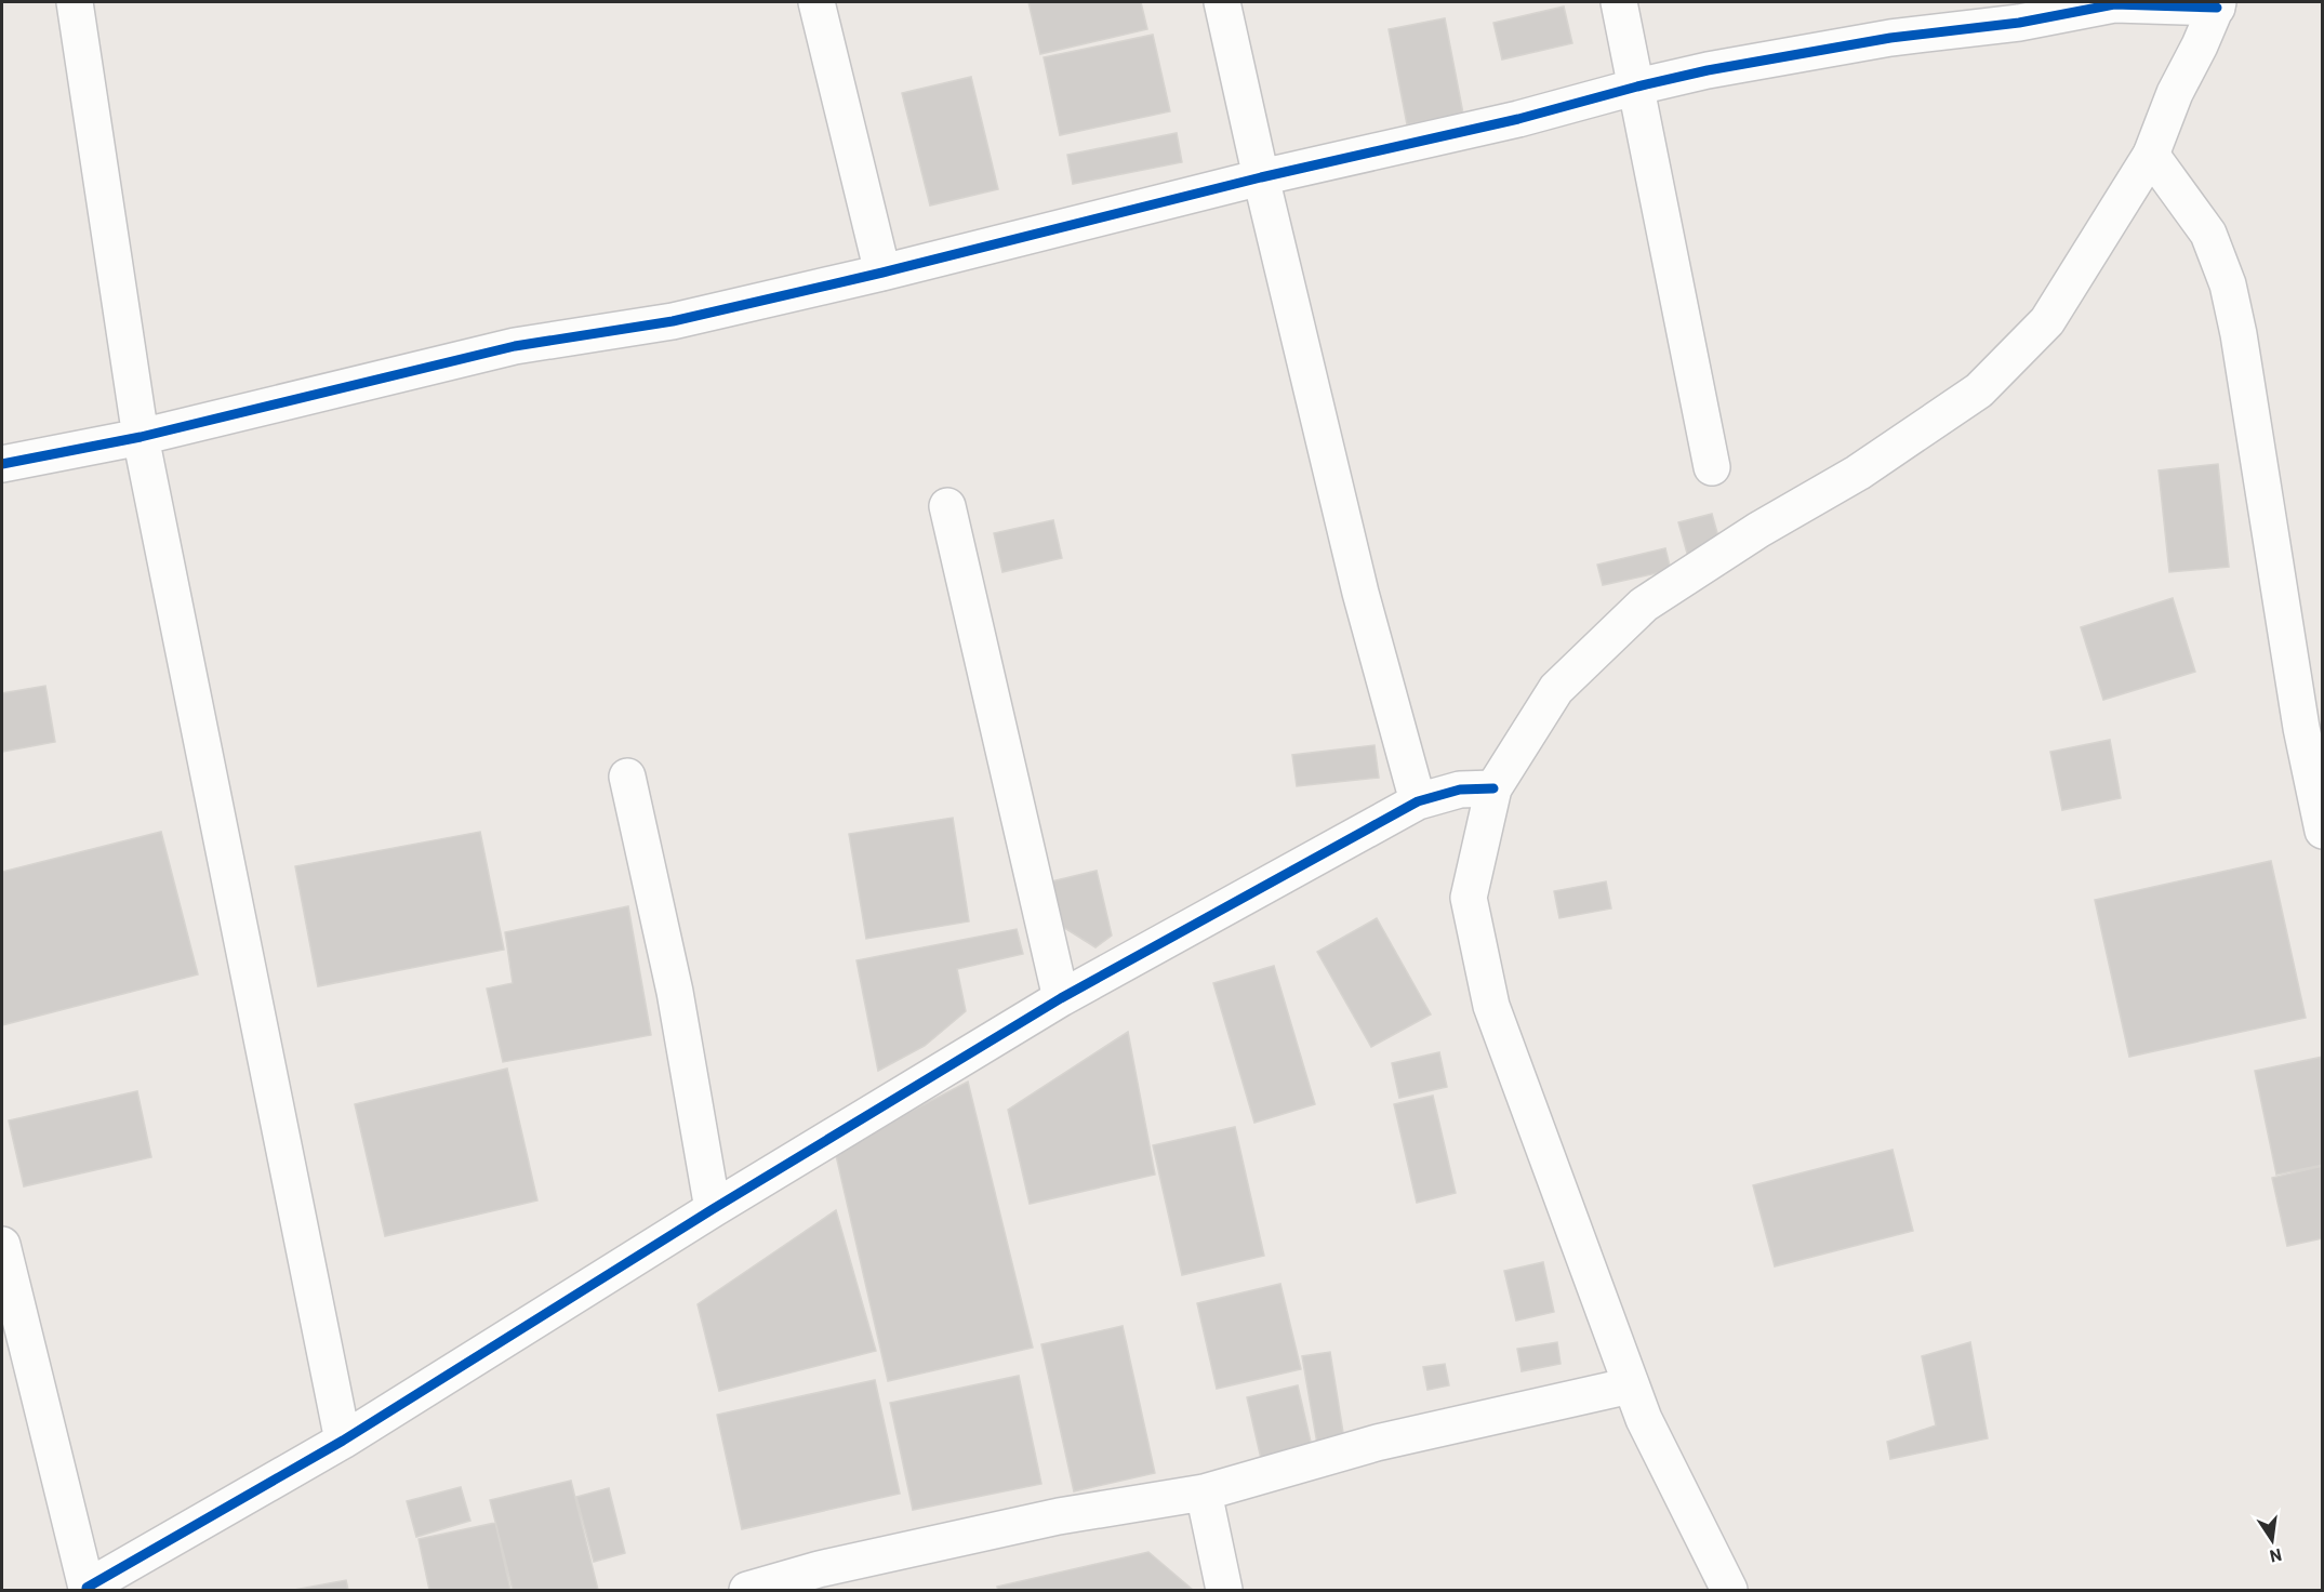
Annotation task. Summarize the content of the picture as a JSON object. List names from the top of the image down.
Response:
{
  "north": "bottom"
}
